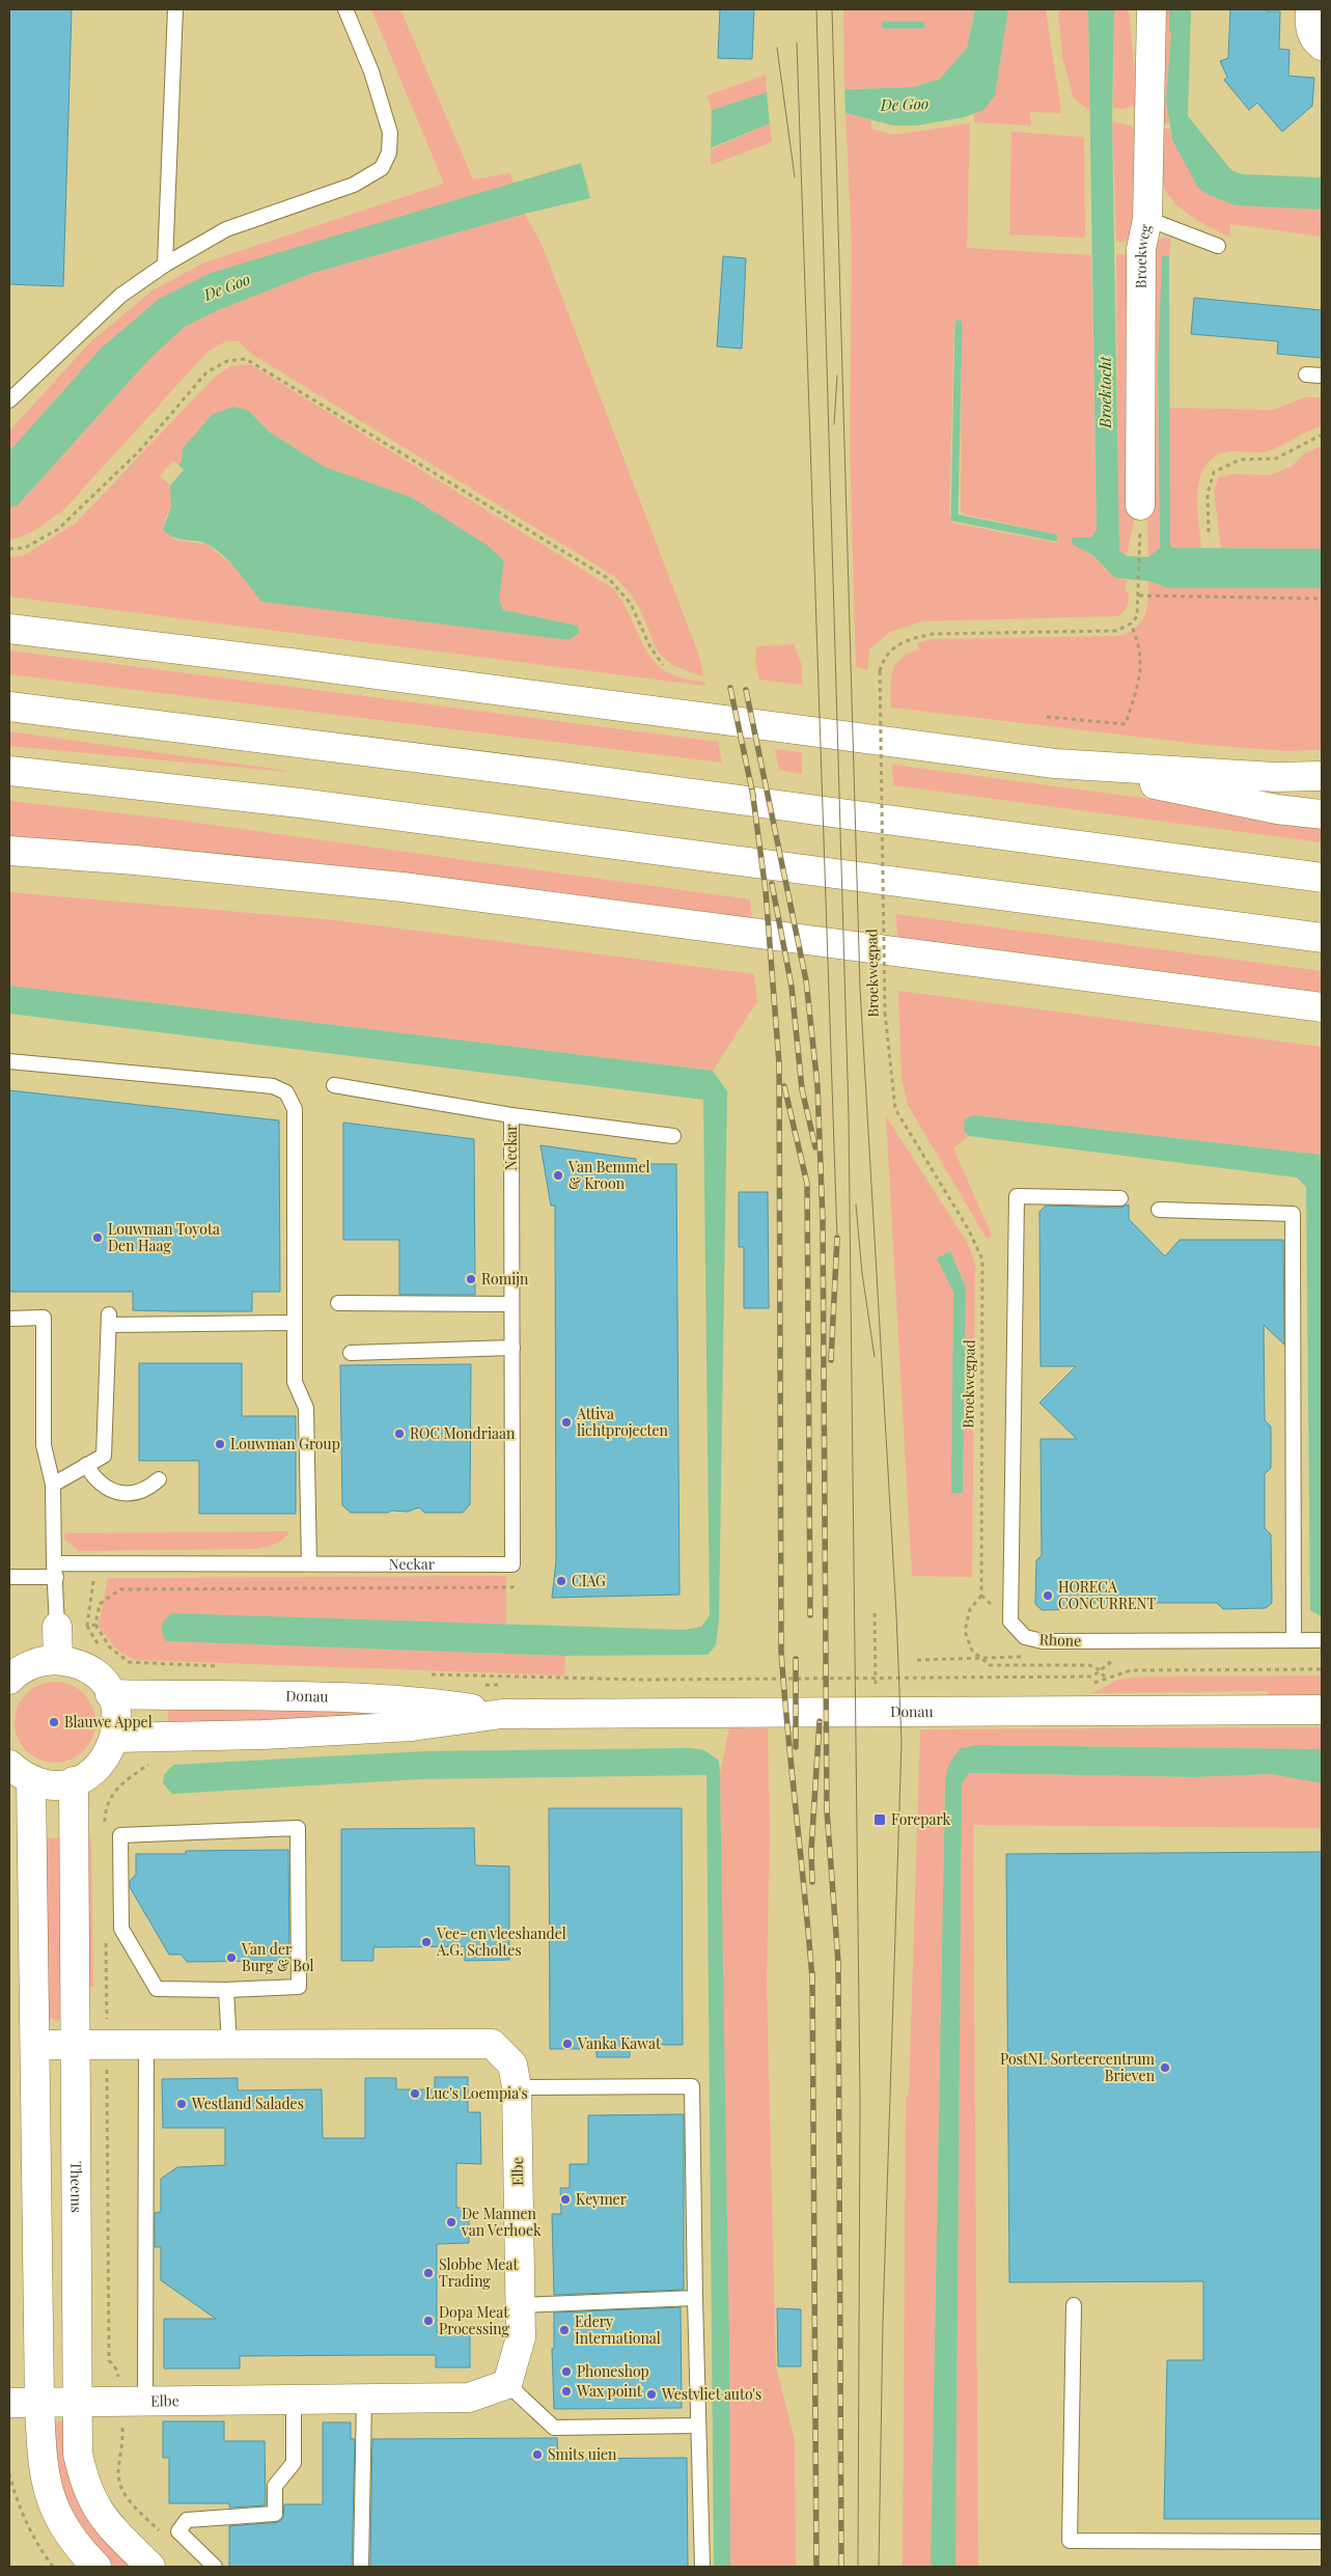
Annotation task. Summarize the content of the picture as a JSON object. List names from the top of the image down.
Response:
{
  "streets": {
    "main road": [
      "Broekweg",
      "Donau",
      "Elbe",
      "Theems"
    ],
    "lane": ["Neckar", "Rhone"],
    "path": ["Broekwegpad"]
  },
  "crossings": [
    ["Elbe", "Theems"]
  ],
  "water": ["De Goo", "Broektocht"],
  "places": {
    "other": [
      "Van Bemmel & Kroon",
      "Louwman Toyota Den Haag",
      "Romijn",
      "Attiva lichtprojecten",
      "ROC Mondriaan",
      "Louwman Group",
      "CIAG",
      "HORECA CONCURRENT",
      "Blauwe Appel",
      "Vee- en vleeshandel A.G. Scholtes",
      "Van der Burg & Bol",
      "Vanka Kawat",
      "PostNL Sorteercentrum Brieven",
      "Luc's Loempia's",
      "Westland Salades",
      "Keymer",
      "De Mannen van Verhoek",
      "Slobbe Meat Trading",
      "Dopa Meat Processing",
      "Edery International",
      "Phoneshop",
      "Wax point",
      "Westvliet auto's",
      "Smits uien"
    ],
    "transit": ["Forepark"]
  }
}
